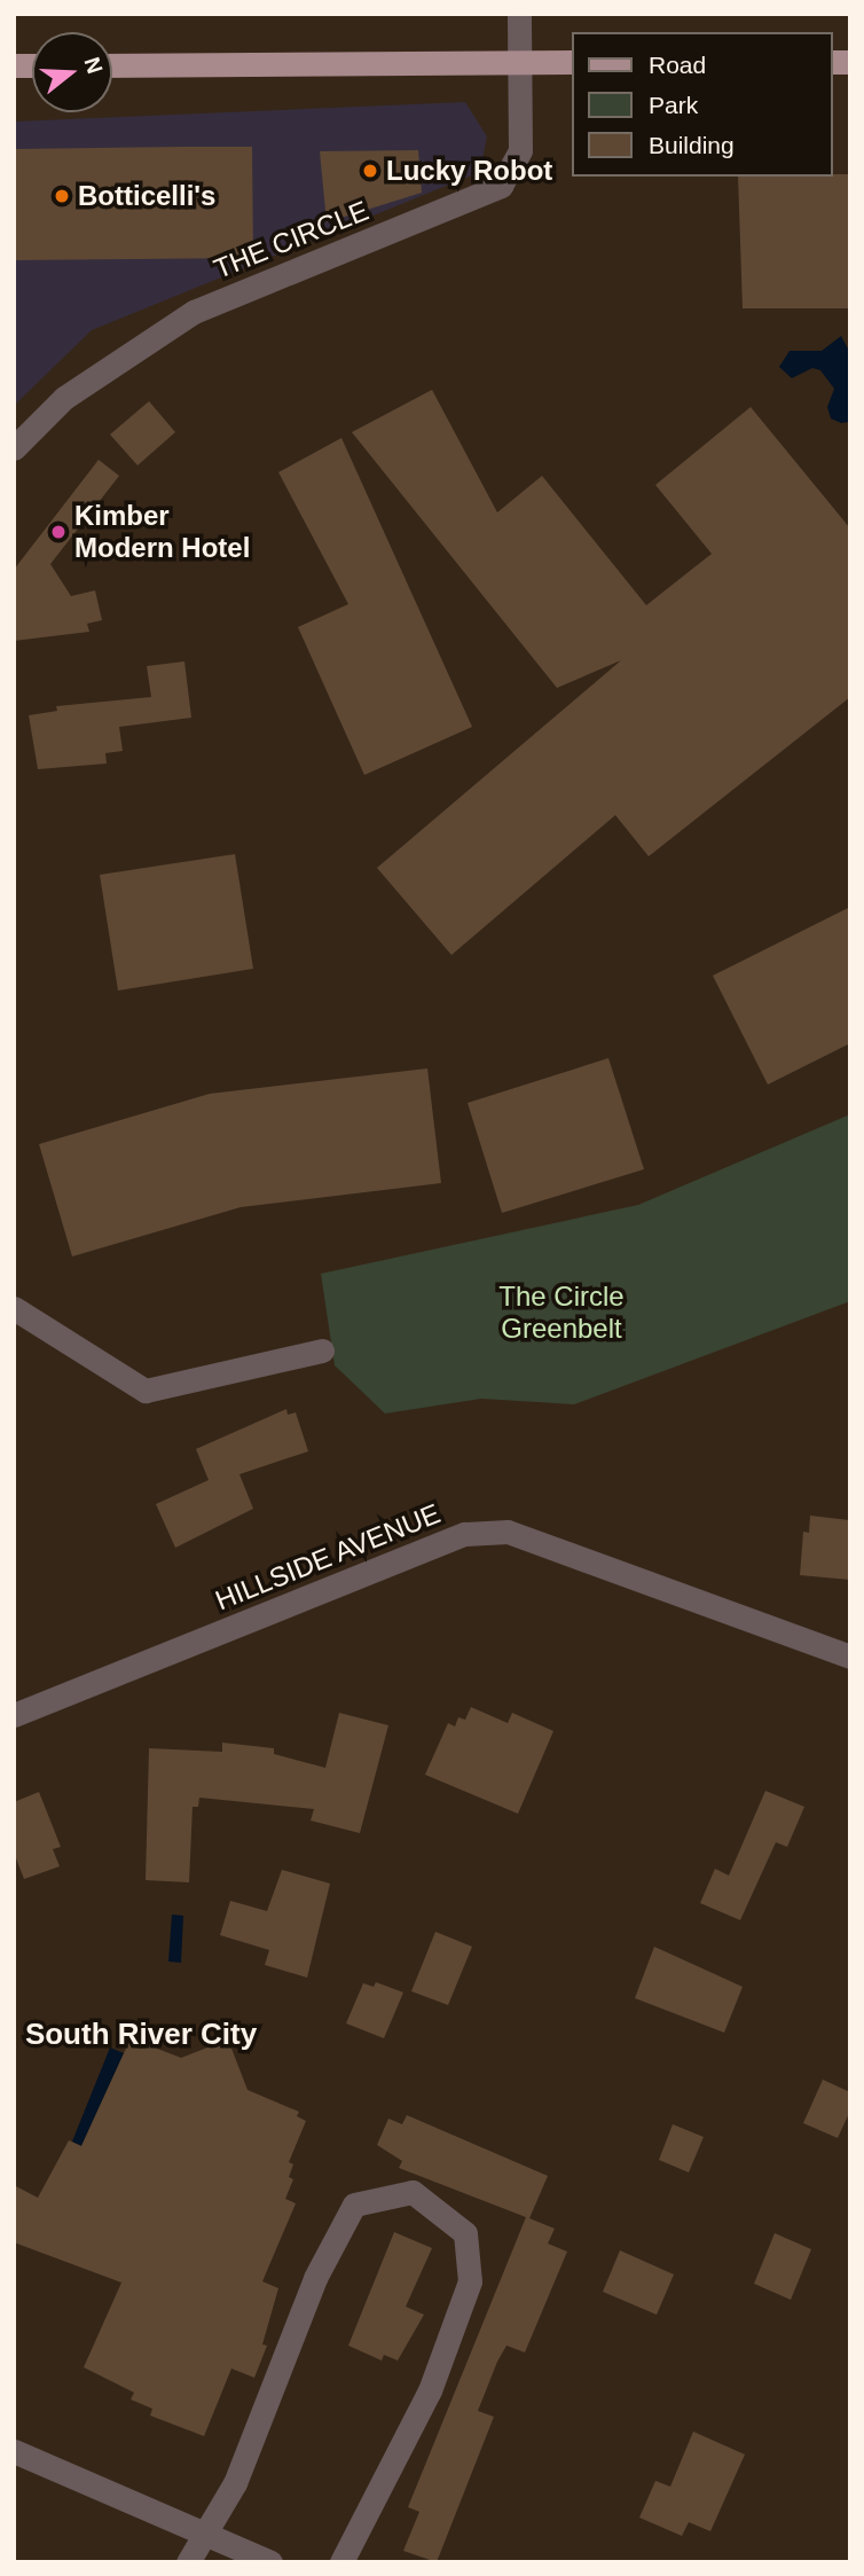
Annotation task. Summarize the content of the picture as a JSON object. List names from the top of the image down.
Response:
{
  "streets": {
    "street": ["THE CIRCLE", "HILLSIDE AVENUE"]
  },
  "districts": ["South River City"],
  "parks": ["The Circle Greenbelt"],
  "places": ["Lucky Robot", "Botticelli's", "Kimber Modern Hotel"],
  "legend": ["Road", "Park", "Building"],
  "north": "right"
}
